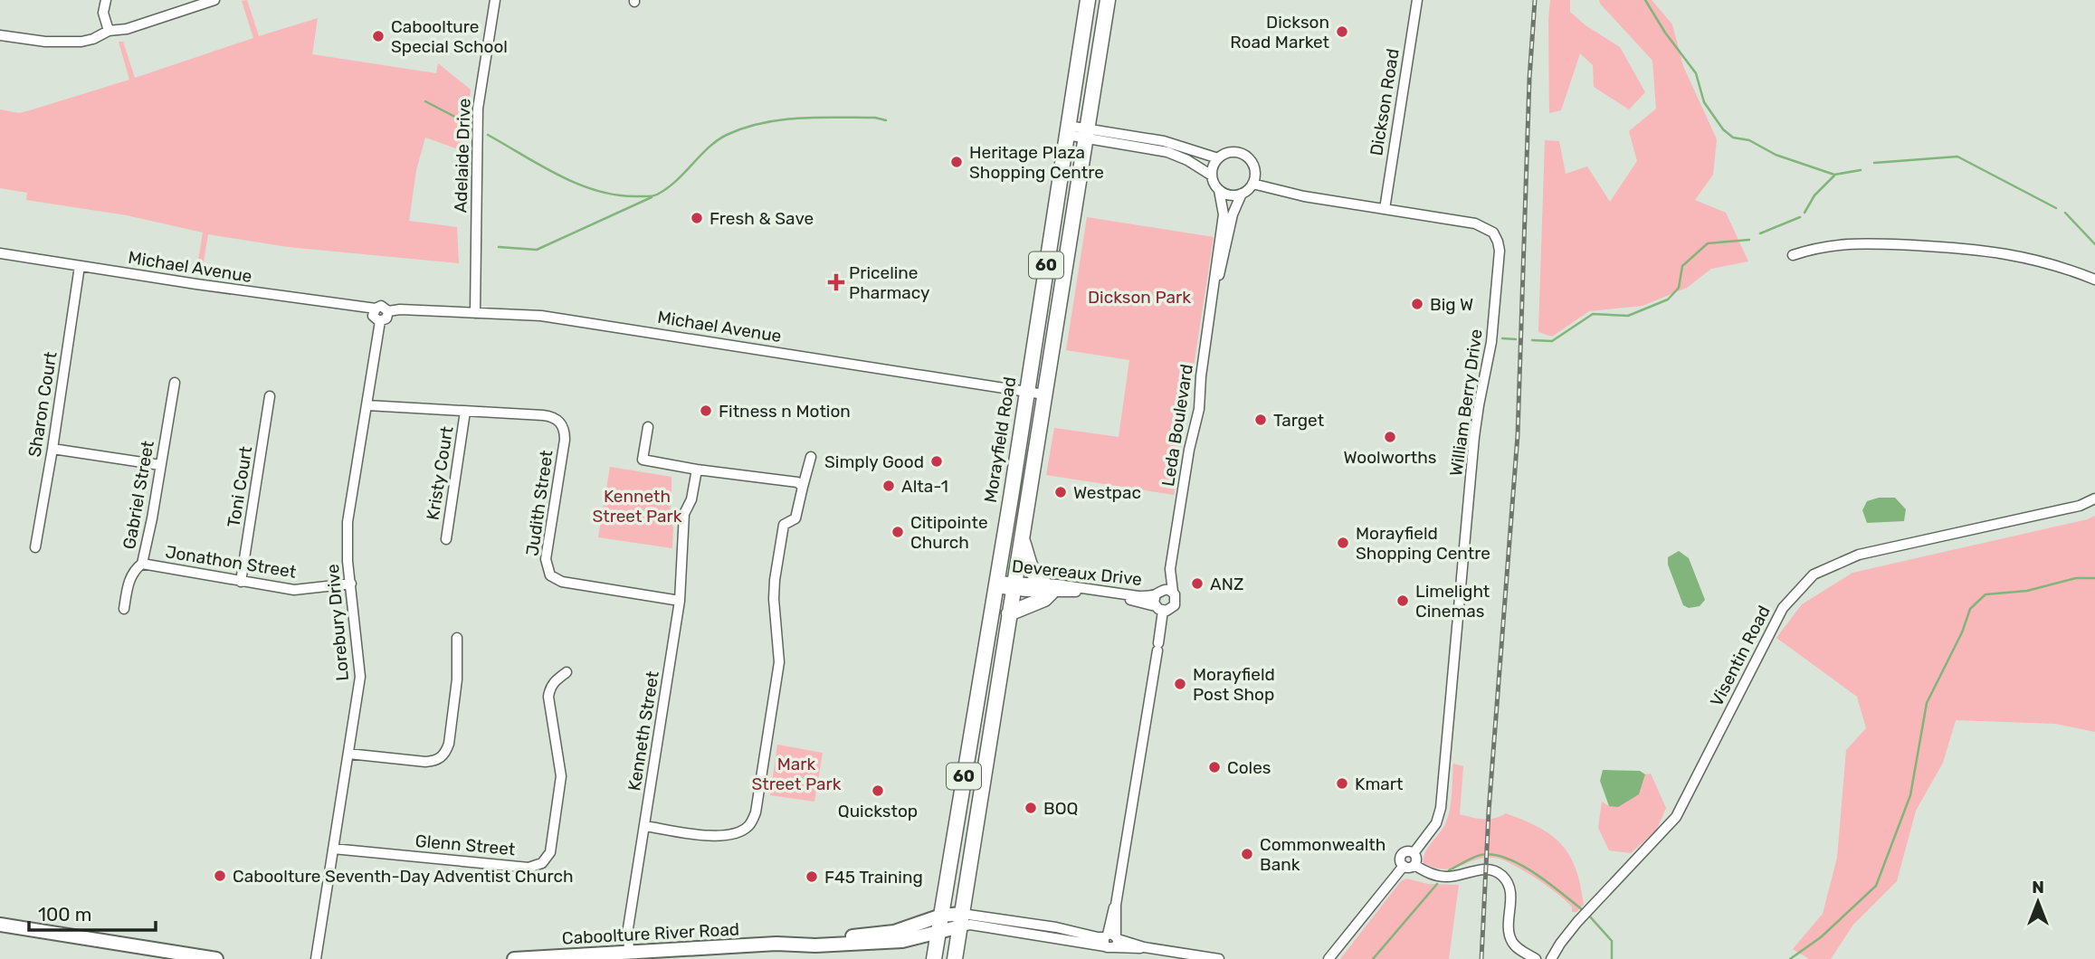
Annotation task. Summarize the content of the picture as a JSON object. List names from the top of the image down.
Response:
{
  "streets": {
    "main road": ["60", "Morayfield Road", "Caboolture River Road"],
    "street": [
      "Dickson Road",
      "Adelaide Drive",
      "Michael Avenue",
      "William Berry Drive",
      "Sharon Court",
      "Leda Boulevard",
      "Kristy Court",
      "Toni Court",
      "Gabriel Street",
      "Judith Street",
      "Jonathon Street",
      "Devereaux Drive",
      "Lorebury Drive",
      "Visentin Road",
      "Kenneth Street",
      "Glenn Street"
    ]
  },
  "crossings": [
    ["Dickson Road", "William Berry Drive"],
    ["Adelaide Drive", "Michael Avenue"],
    ["60", "Michael Avenue"],
    ["60", "Devereaux Drive"],
    ["60", "Caboolture River Road"],
    ["Michael Avenue", "Sharon Court"],
    ["Michael Avenue", "Morayfield Road"],
    ["Michael Avenue", "Lorebury Drive"],
    ["William Berry Drive", "Leda Boulevard"],
    ["Leda Boulevard", "Devereaux Drive"],
    ["Morayfield Road", "Devereaux Drive"],
    ["Morayfield Road", "Caboolture River Road"],
    ["Kristy Court", "Judith Street"],
    ["Toni Court", "Jonathon Street"],
    ["Gabriel Street", "Jonathon Street"],
    ["Judith Street", "Lorebury Drive"],
    ["Judith Street", "Kenneth Street"],
    ["Jonathon Street", "Lorebury Drive"],
    ["Lorebury Drive", "Glenn Street"],
    ["Kenneth Street", "Caboolture River Road"]
  ],
  "parks": ["Dickson Park", "Kenneth Street Park", "Mark Street Park"],
  "places": {
    "other": [
      "Dickson Road Market",
      "Caboolture Special School",
      "Heritage Plaza Shopping Centre",
      "Fresh & Save",
      "Big W",
      "Fitness n Motion",
      "Target",
      "Woolworths",
      "Simply Good",
      "Alta-1",
      "Westpac",
      "Citipointe Church",
      "Morayfield Shopping Centre",
      "ANZ",
      "Limelight Cinemas",
      "Morayfield Post Shop",
      "Coles",
      "Kmart",
      "Quickstop",
      "BOQ",
      "Commonwealth Bank",
      "Caboolture Seventh-Day Adventist Church",
      "F45 Training"
    ],
    "health": ["Priceline Pharmacy"]
  },
  "scale_bar": "100 m",
  "north": "top"
}
